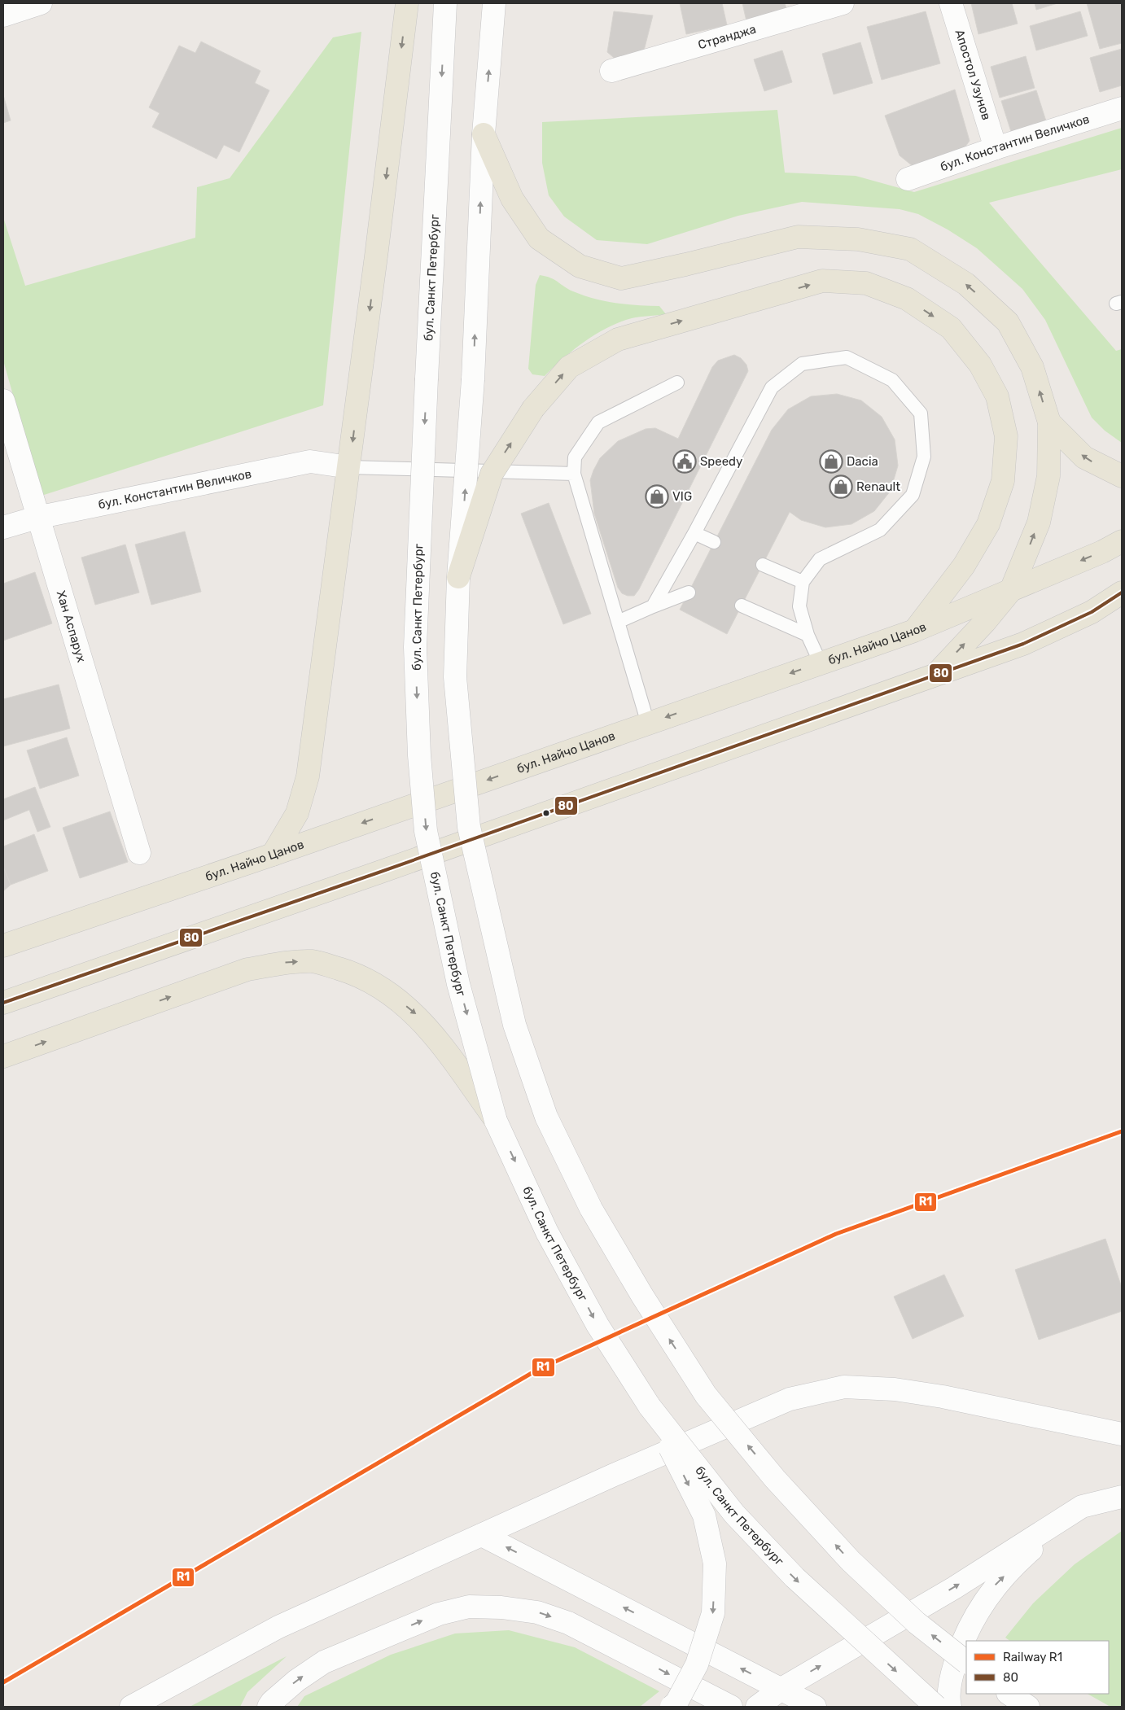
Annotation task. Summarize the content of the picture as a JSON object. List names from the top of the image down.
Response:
{
  "streets": {
    "main road": [
      "Странджа",
      "Апостол Узунов",
      "бул. Константин Величков",
      "бул. Санкт Петербург",
      "Хан Аспарух",
      "бул. Найчо Цанов"
    ]
  },
  "crossings": [
    ["Апостол Узунов", "бул. Константин Величков"],
    ["бул. Константин Величков", "Хан Аспарух"]
  ],
  "places": {
    "public building": ["Speedy"],
    "shop": ["Dacia", "Renault", "VIG"]
  },
  "lines": ["transit line 80", "rail line R1"],
  "legend": ["Railway R1", "80"]
}
